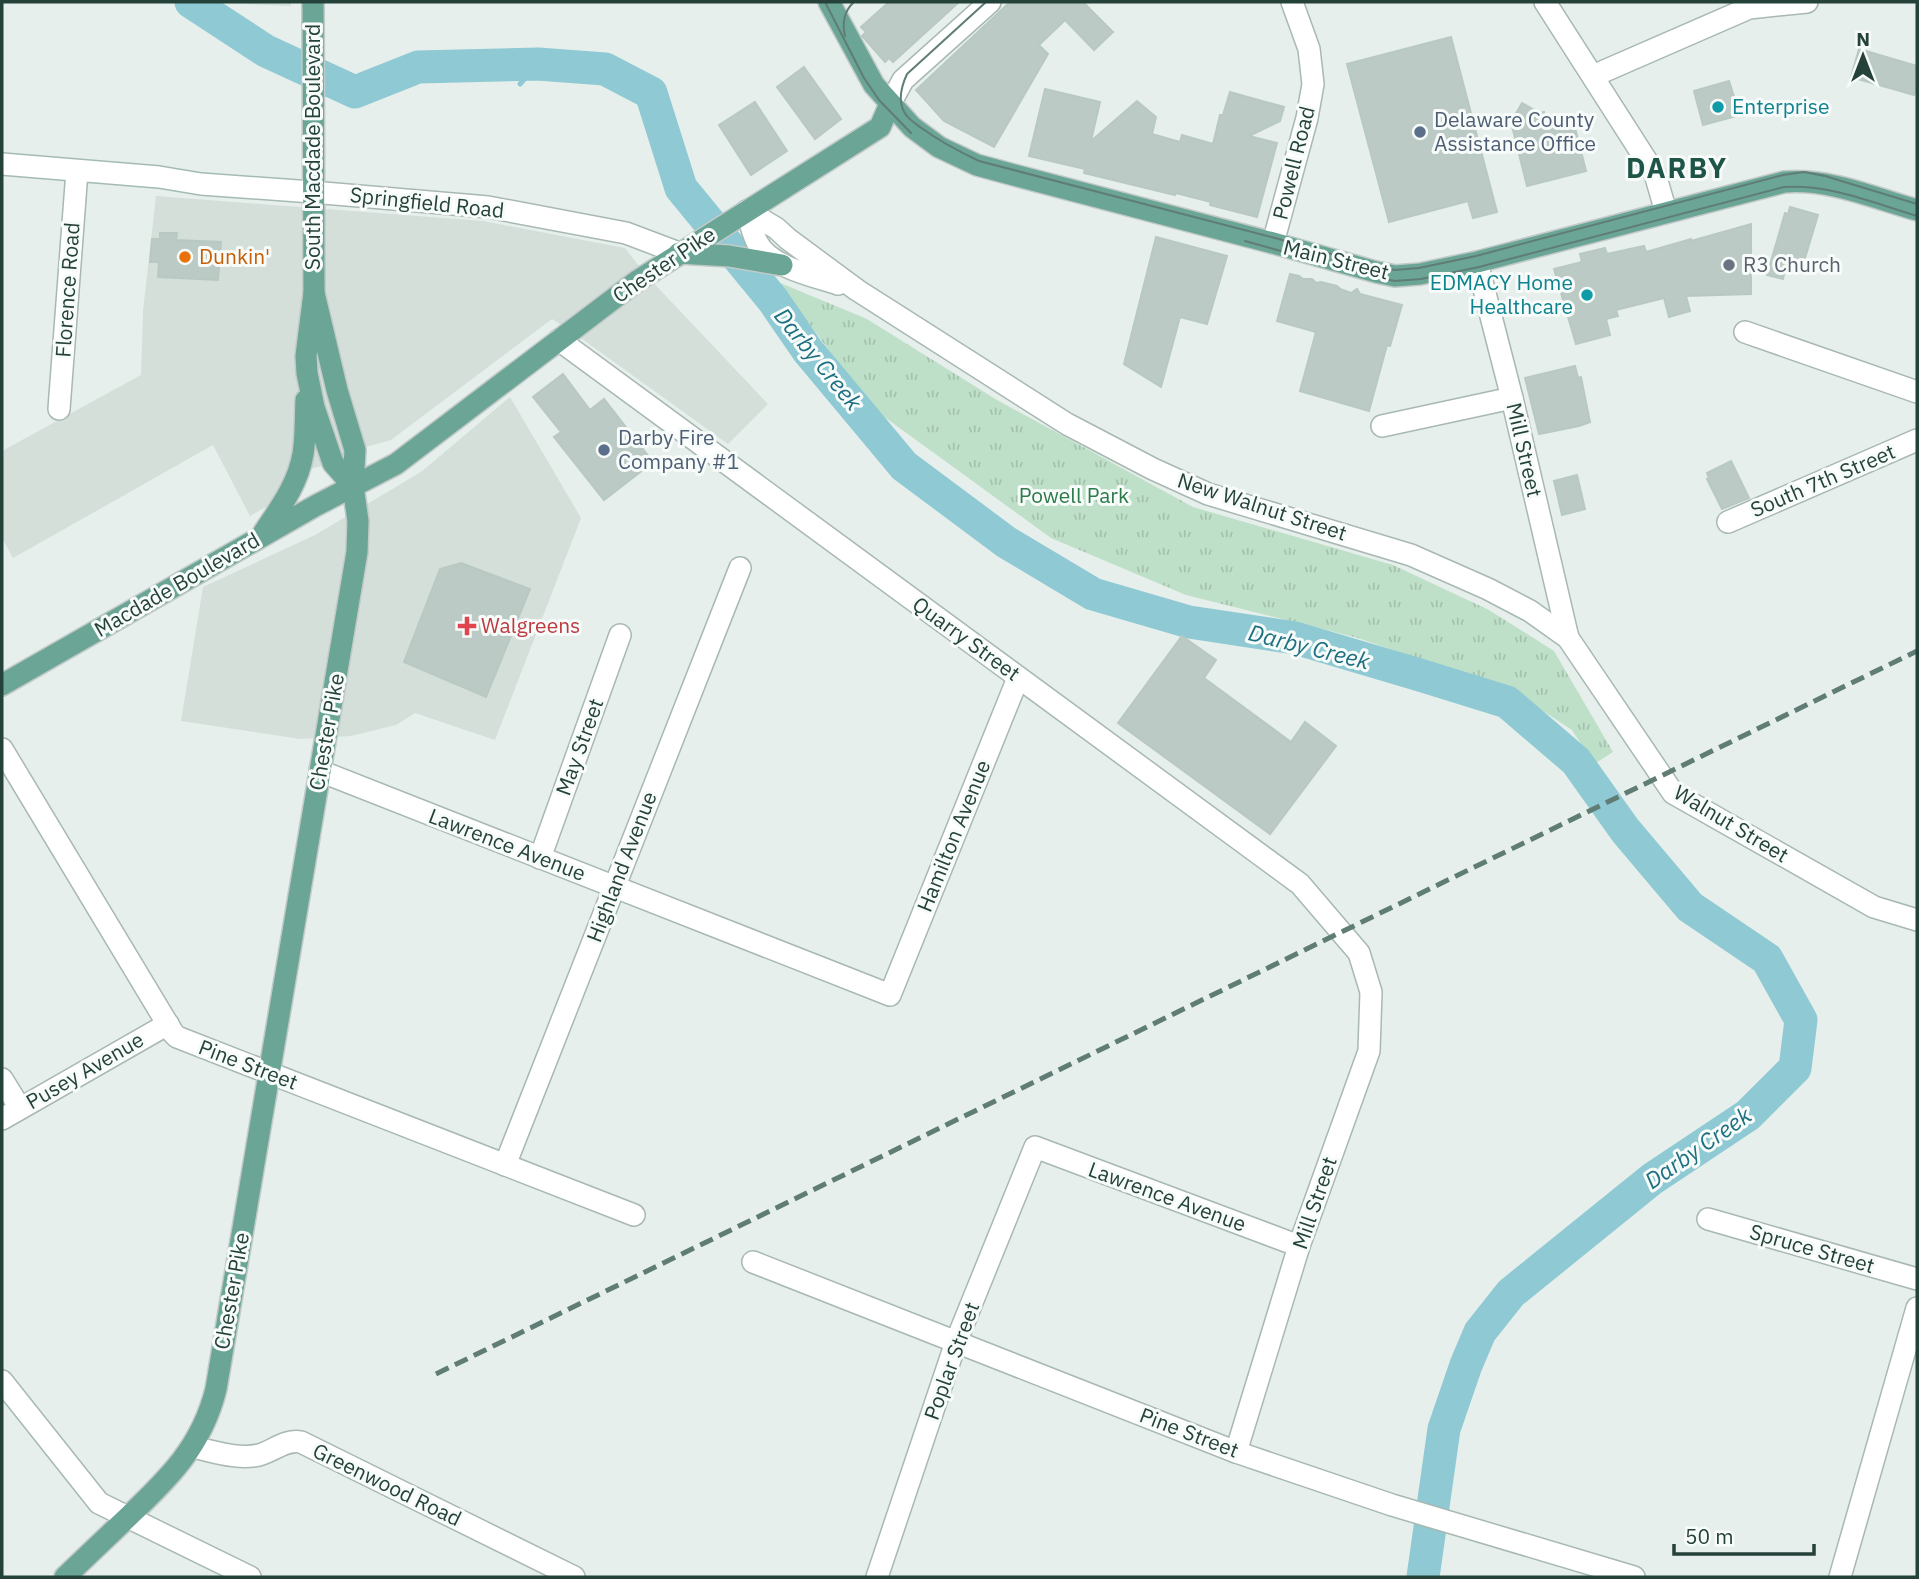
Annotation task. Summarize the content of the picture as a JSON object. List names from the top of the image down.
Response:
{
  "streets": {
    "main road": [
      "South Macdade Boulevard",
      "Main Street",
      "Chester Pike",
      "Macdade Boulevard"
    ],
    "street": [
      "Powell Road",
      "Springfield Road",
      "Florence Road",
      "Mill Street",
      "South 7th Street",
      "New Walnut Street",
      "Quarry Street",
      "May Street",
      "Walnut Street",
      "Hamilton Avenue",
      "Lawrence Avenue",
      "Highland Avenue",
      "Pine Street",
      "Pusey Avenue",
      "Spruce Street",
      "Poplar Street",
      "Greenwood Road"
    ]
  },
  "crossings": [
    ["South Macdade Boulevard", "Springfield Road"],
    ["South Macdade Boulevard", "Chester Pike"],
    ["South Macdade Boulevard", "Macdade Boulevard"],
    ["Powell Road", "Main Street"],
    ["Springfield Road", "Chester Pike"],
    ["Springfield Road", "Florence Road"],
    ["Main Street", "Chester Pike"],
    ["Main Street", "Mill Street"],
    ["Chester Pike", "New Walnut Street"],
    ["Chester Pike", "Macdade Boulevard"],
    ["Chester Pike", "Quarry Street"],
    ["Chester Pike", "Lawrence Avenue"],
    ["Chester Pike", "Pine Street"],
    ["Chester Pike", "Greenwood Road"],
    ["Mill Street", "New Walnut Street"],
    ["Mill Street", "Quarry Street"],
    ["Mill Street", "Walnut Street"],
    ["Mill Street", "Lawrence Avenue"],
    ["Mill Street", "Pine Street"],
    ["New Walnut Street", "Walnut Street"],
    ["Quarry Street", "Hamilton Avenue"],
    ["May Street", "Lawrence Avenue"],
    ["Hamilton Avenue", "Lawrence Avenue"],
    ["Lawrence Avenue", "Highland Avenue"],
    ["Lawrence Avenue", "Poplar Street"],
    ["Highland Avenue", "Pine Street"],
    ["Pine Street", "Pusey Avenue"],
    ["Pine Street", "Poplar Street"]
  ],
  "districts": ["DARBY"],
  "water": ["Darby Creek"],
  "parks": ["Powell Park"],
  "places": {
    "other": [
      "Enterprise",
      "Delaware County Assistance Office",
      "Dunkin'",
      "R3 Church",
      "EDMACY Home Healthcare",
      "Darby Fire Company #1"
    ],
    "health": ["Walgreens"]
  },
  "scale_bar": "50 m",
  "north": "top"
}
